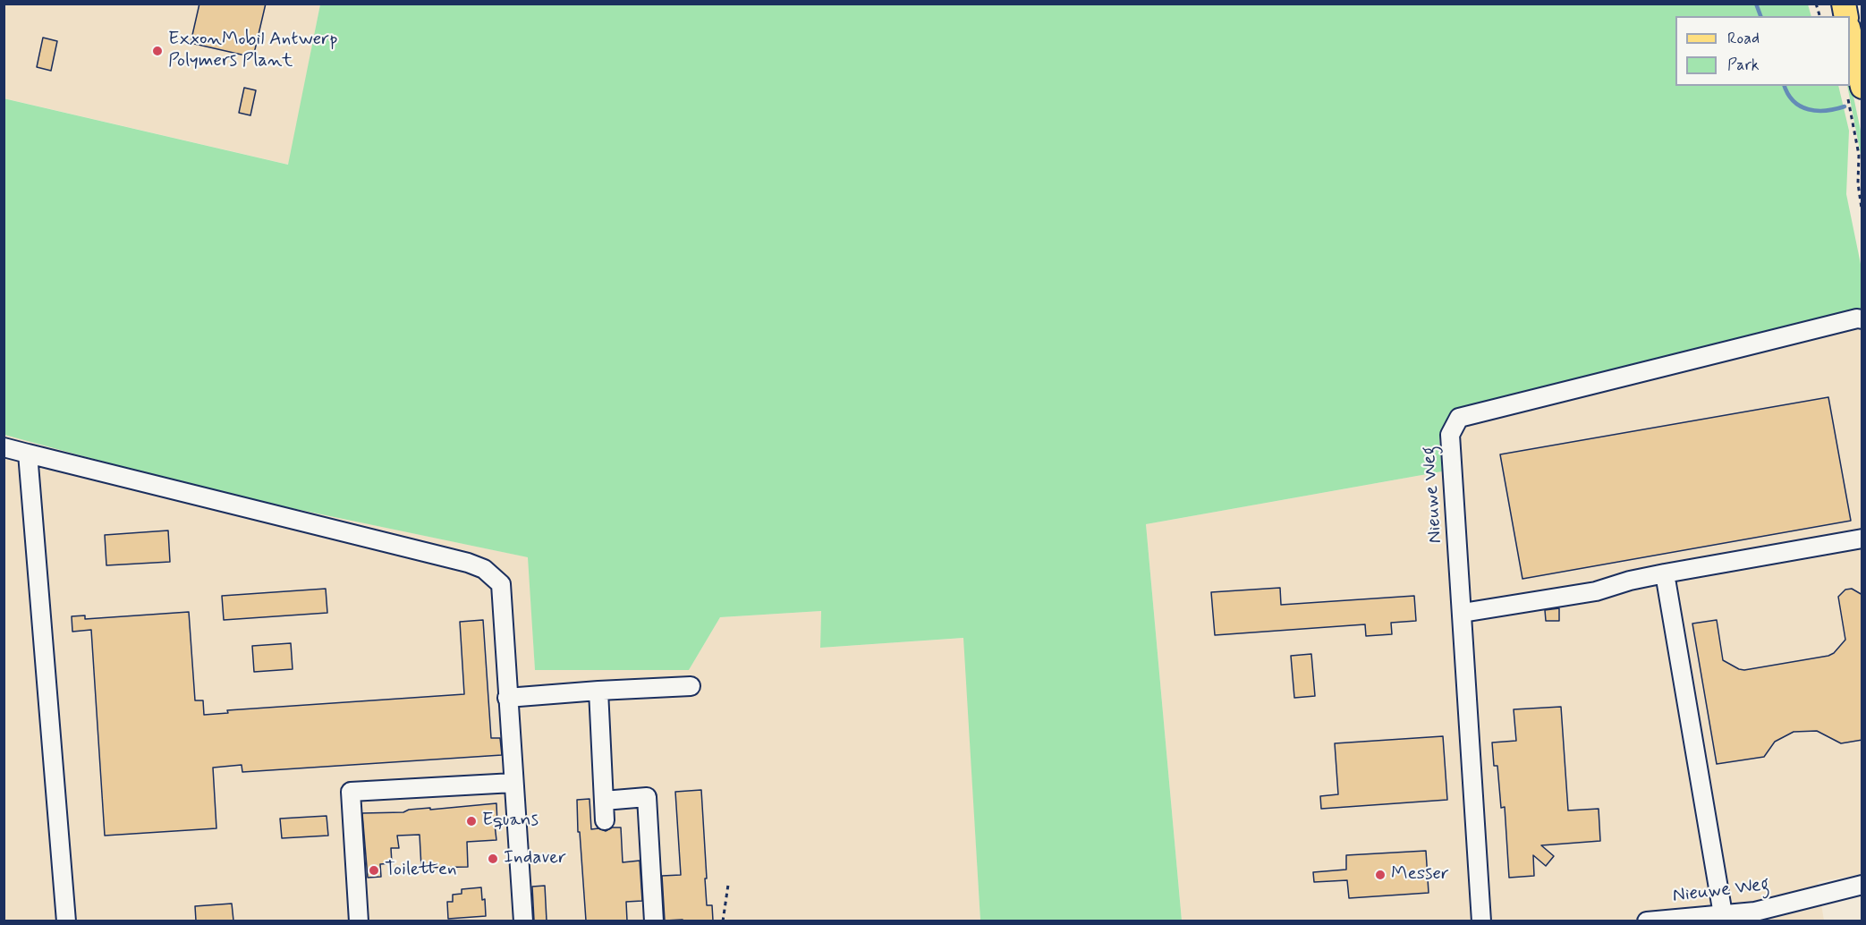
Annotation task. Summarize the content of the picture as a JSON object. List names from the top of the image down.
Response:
{
  "streets": {
    "street": ["Nieuwe Weg"]
  },
  "places": [
    "ExxonMobil Antwerp Polymers Plant",
    "Equans",
    "Indaver",
    "Toiletten",
    "Messer"
  ],
  "legend": ["Road", "Park"]
}
